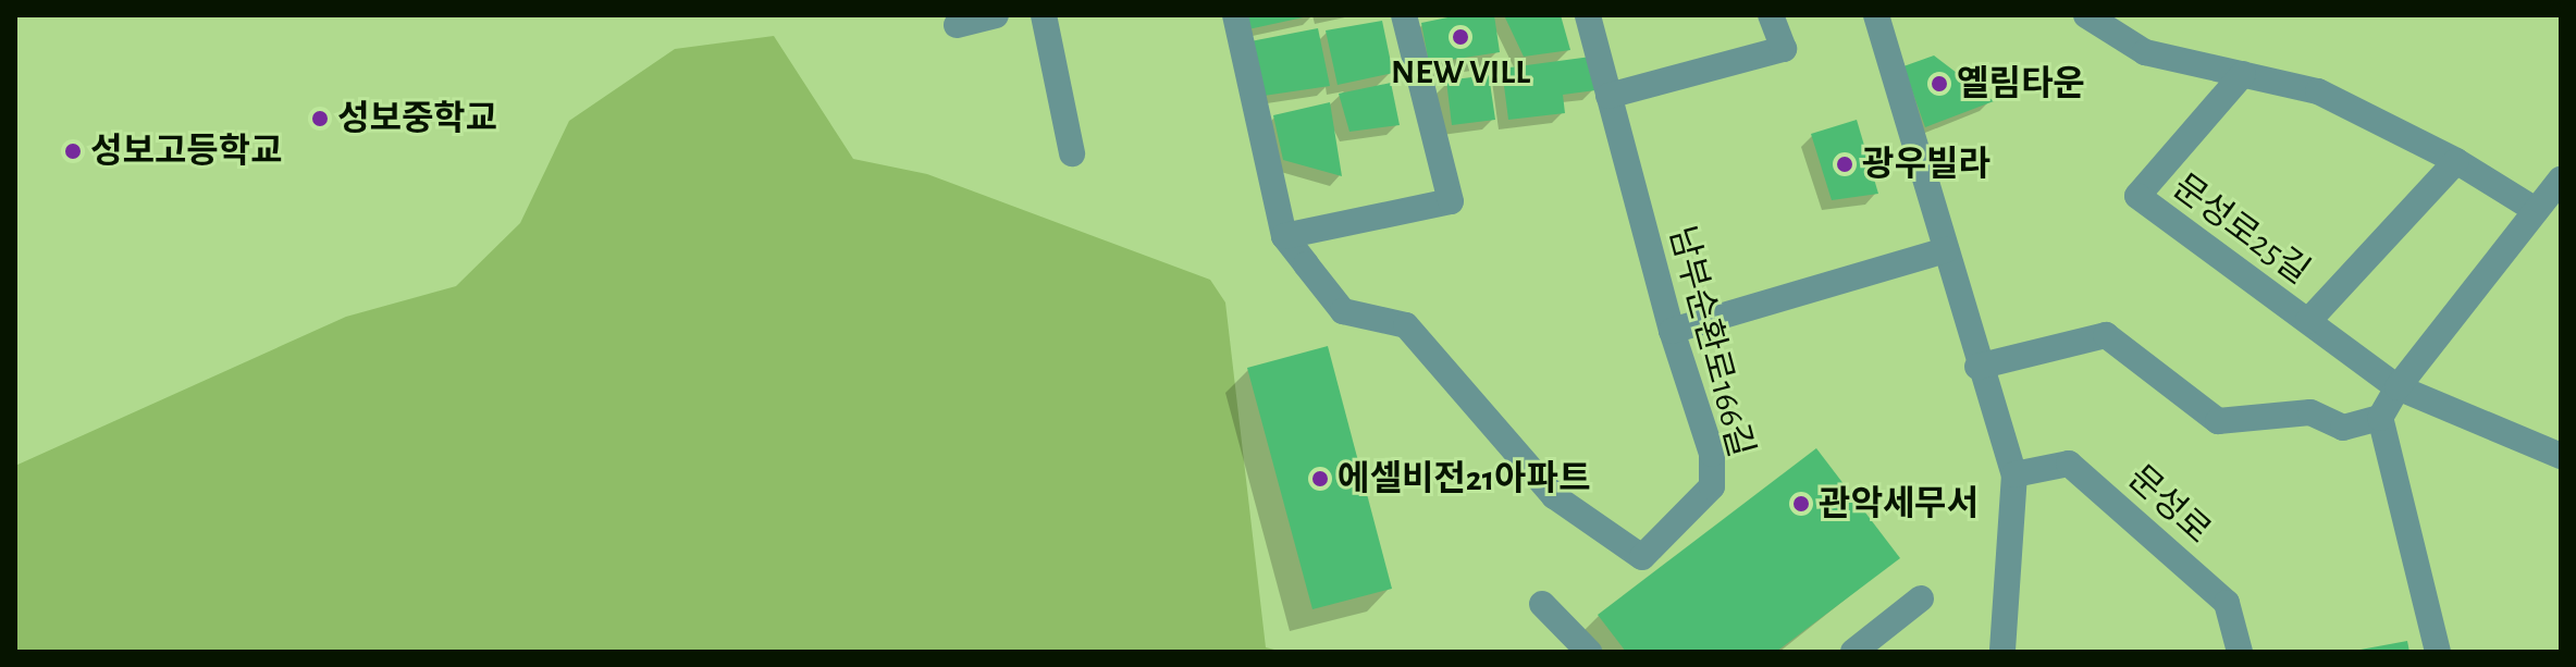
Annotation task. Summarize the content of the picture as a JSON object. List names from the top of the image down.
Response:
{
  "streets": {
    "street": ["문성로25길", "남부순환로166길", "문성로"]
  },
  "places": [
    "NEW VILL",
    "옐림타운",
    "성보중학교",
    "성보고등학교",
    "광우빌라",
    "에셀비전21아파트",
    "관악세무서"
  ]
}
